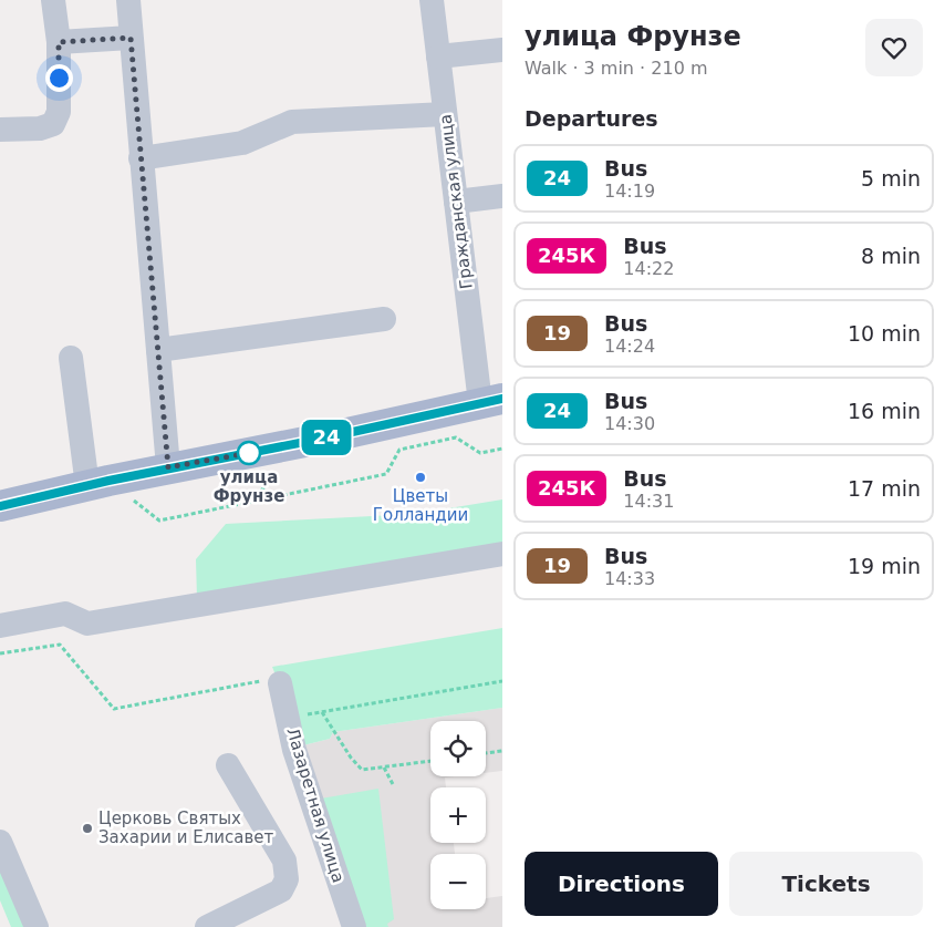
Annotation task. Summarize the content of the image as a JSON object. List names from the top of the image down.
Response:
{
  "streets": {
    "street": ["Гражданская улица", "Лазаретная улица"]
  },
  "places": ["улица Фрунзе", "Цветы Голландии", "Церковь Святых Захарии и Елисавет"],
  "lines": ["bus line 24"],
  "page": {
    "on_map": "24",
    "heading": [
      ["улица Фрунзе", "Walk · 3 min · 210 m"],
      "Departures"
    ],
    "list": [
      {
        "mark": "24",
        "name": "Bus",
        "note": "14:19",
        "value": "5 min"
      },
      {
        "mark": "245К",
        "name": "Bus",
        "note": "14:22",
        "value": "8 min"
      },
      {
        "mark": "19",
        "name": "Bus",
        "note": "14:24",
        "value": "10 min"
      },
      {
        "mark": "24",
        "name": "Bus",
        "note": "14:30",
        "value": "16 min"
      },
      {
        "mark": "245К",
        "name": "Bus",
        "note": "14:31",
        "value": "17 min"
      },
      {
        "mark": "19",
        "name": "Bus",
        "note": "14:33",
        "value": "19 min"
      }
    ],
    "map_buttons": ["+", "−"],
    "buttons": ["Directions", "Tickets"]
  }
}
